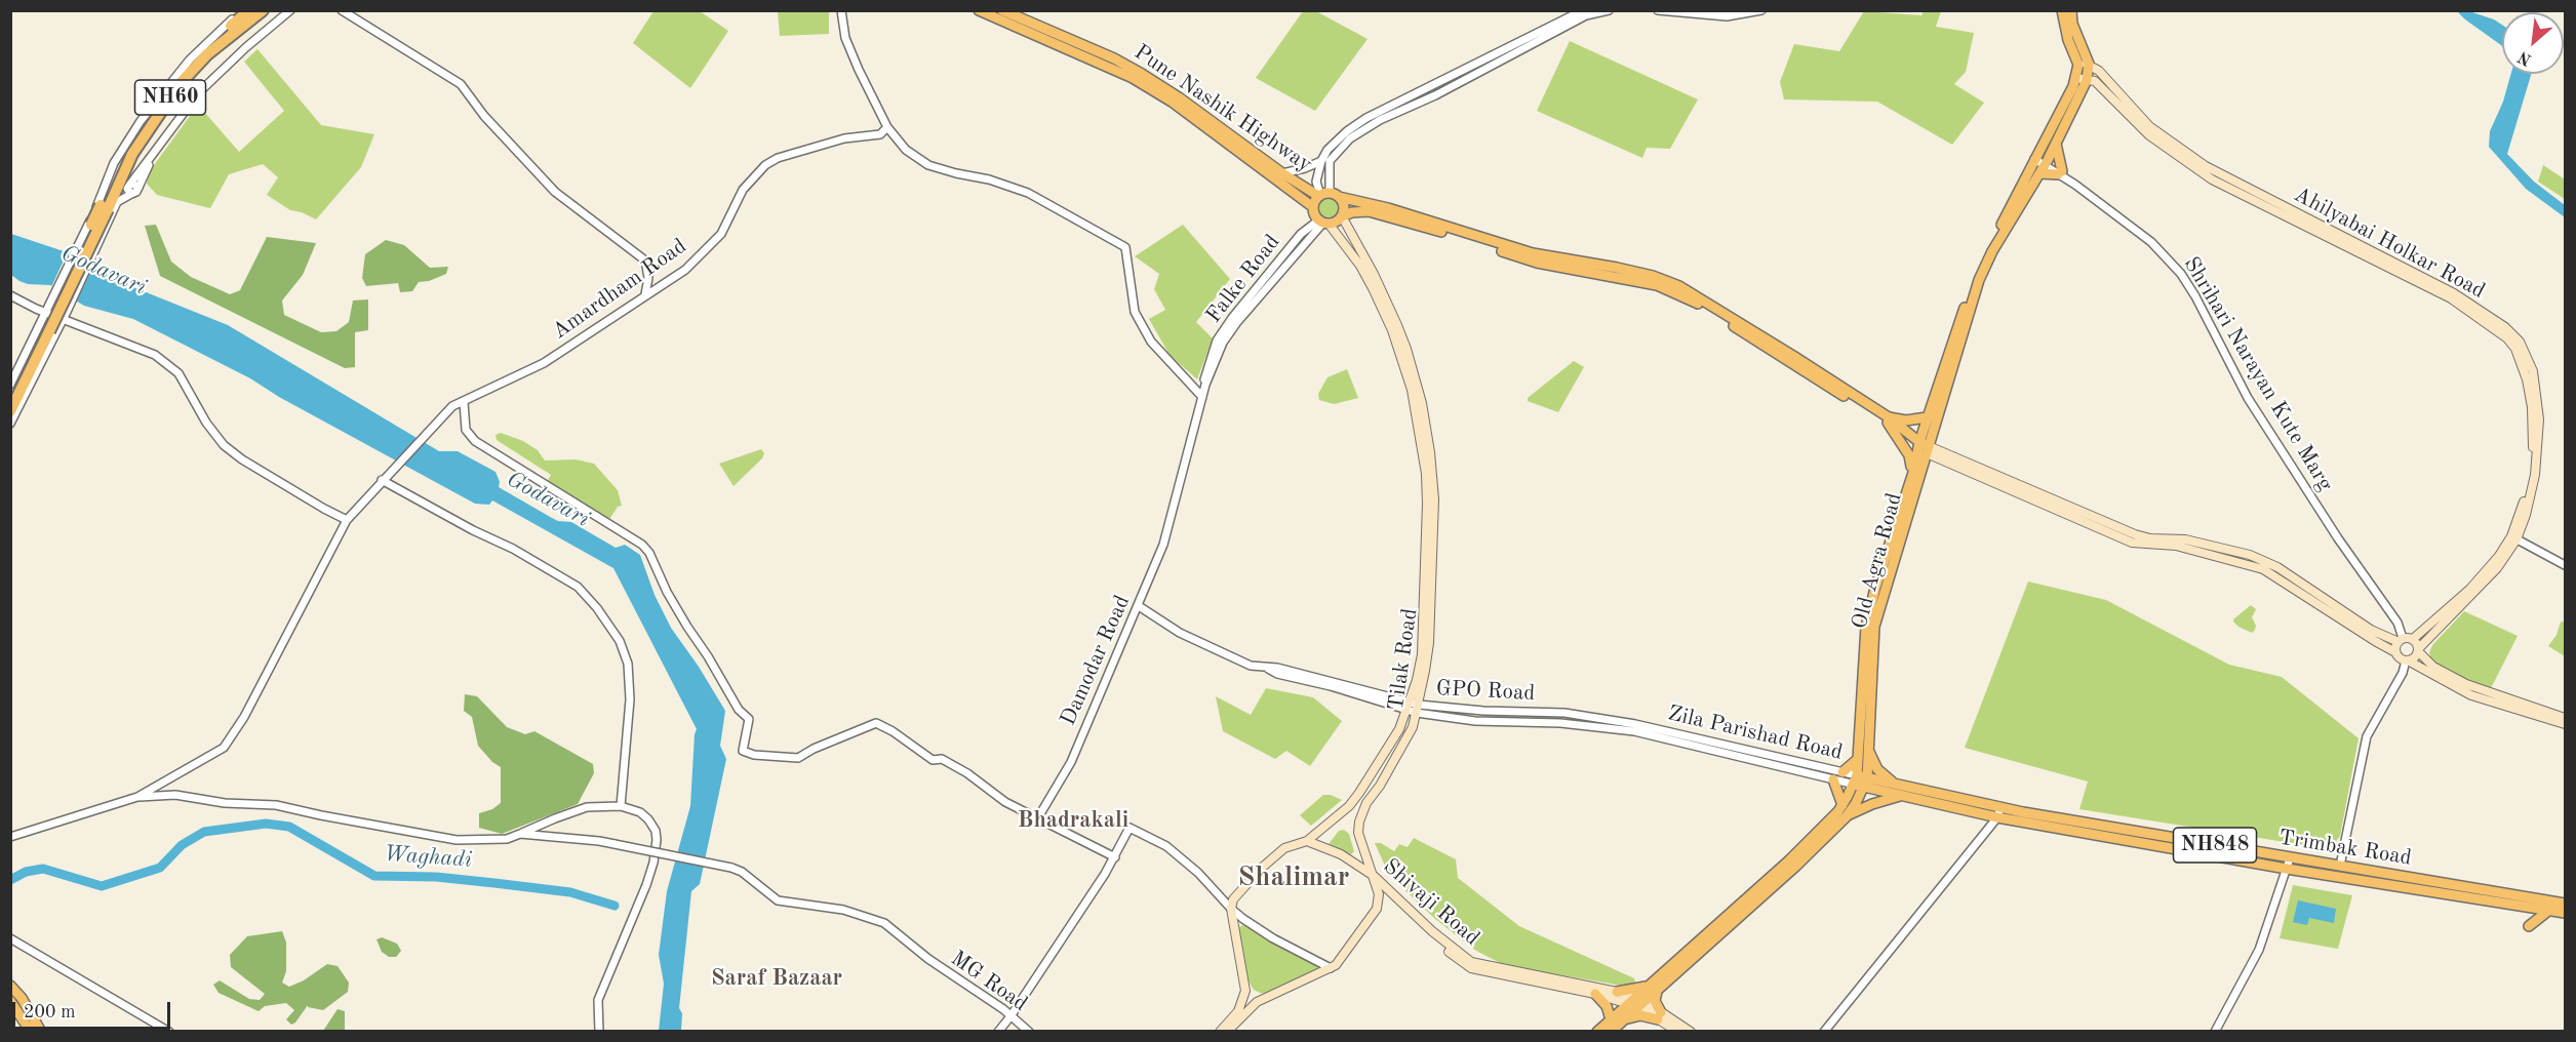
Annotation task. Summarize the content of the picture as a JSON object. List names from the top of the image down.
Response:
{
  "streets": {
    "highway": ["NH60"],
    "main road": [
      "Pune Nashik Highway",
      "Ahilyabai Holkar Road",
      "Old Agra Road",
      "Tilak Road",
      "NH848",
      "Trimbak Road",
      "Shivaji Road"
    ],
    "street": [
      "Falke Road",
      "Amardham Road",
      "Shrihari Narayan Kute Marg",
      "Damodar Road",
      "GPO Road",
      "Zila Parishad Road",
      "MG Road"
    ]
  },
  "crossings": [
    ["Pune Nashik Highway", "Falke Road"],
    ["Pune Nashik Highway", "Tilak Road"],
    ["Ahilyabai Holkar Road", "Shrihari Narayan Kute Marg"],
    ["Ahilyabai Holkar Road", "Old Agra Road"],
    ["Falke Road", "Tilak Road"],
    ["Falke Road", "Damodar Road"],
    ["Shrihari Narayan Kute Marg", "Old Agra Road"],
    ["Old Agra Road", "Zila Parishad Road"],
    ["Old Agra Road", "Trimbak Road"],
    ["Old Agra Road", "Shivaji Road"],
    ["Tilak Road", "GPO Road"],
    ["Tilak Road", "Shivaji Road"],
    ["Damodar Road", "GPO Road"],
    ["GPO Road", "Zila Parishad Road"],
    ["Zila Parishad Road", "Trimbak Road"]
  ],
  "districts": ["Bhadrakali", "Shalimar", "Saraf Bazaar"],
  "water": ["Godavari", "Waghadi"],
  "scale_bar": "200 m",
  "north": "bottom left"
}
